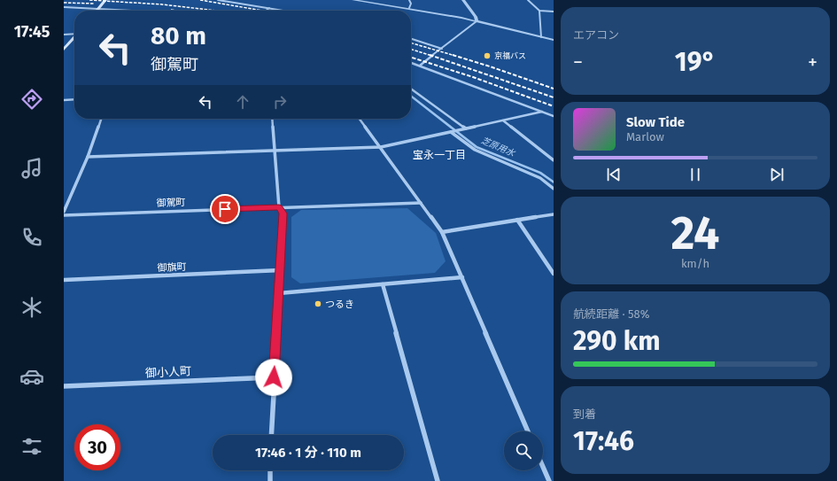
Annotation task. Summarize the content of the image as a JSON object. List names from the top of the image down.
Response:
{
  "streets": {
    "street": ["御駕町", "御旗町", "御小人町"]
  },
  "districts": ["宝永一丁目"],
  "water": ["芝原用水"],
  "places": ["京福バス", "つるき"],
  "page": {
    "tabs": "17:45",
    "tile": [
      "エアコン",
      ["24", "km/h"],
      ["航続距離 · 58%", "290 km"],
      ["到着", "17:46"]
    ],
    "turn": ["80 m", "御駕町"],
    "heat": ["−", "19°", "+"],
    "song": ["Slow Tide", "Marlow"],
    "limit": "30",
    "trip": "17:46 · 1 分 · 110 m"
  }
}
